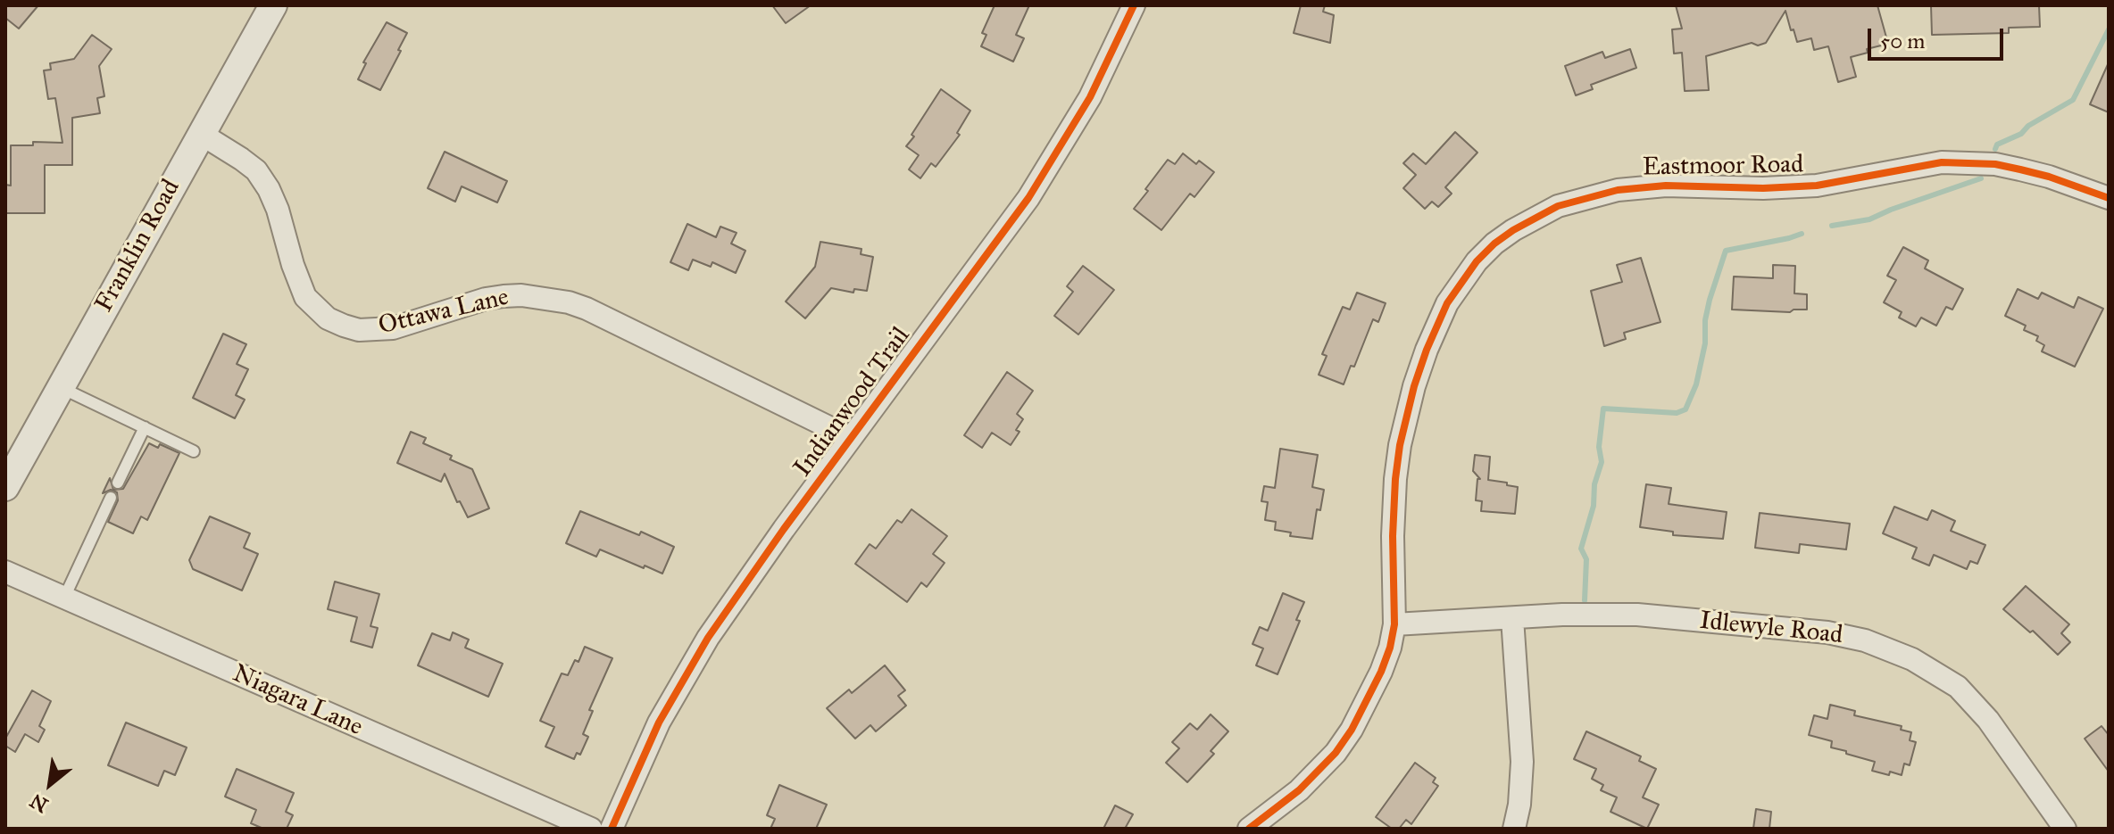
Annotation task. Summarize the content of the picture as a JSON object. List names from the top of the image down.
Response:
{
  "streets": {
    "street": [
      "Eastmoor Road",
      "Franklin Road",
      "Ottawa Lane",
      "Indianwood Trail",
      "Idlewyle Road",
      "Niagara Lane"
    ]
  },
  "crossings": [
    ["Eastmoor Road", "Idlewyle Road"],
    ["Franklin Road", "Ottawa Lane"],
    ["Ottawa Lane", "Indianwood Trail"]
  ],
  "scale_bar": "50 m",
  "north": "bottom left"
}
